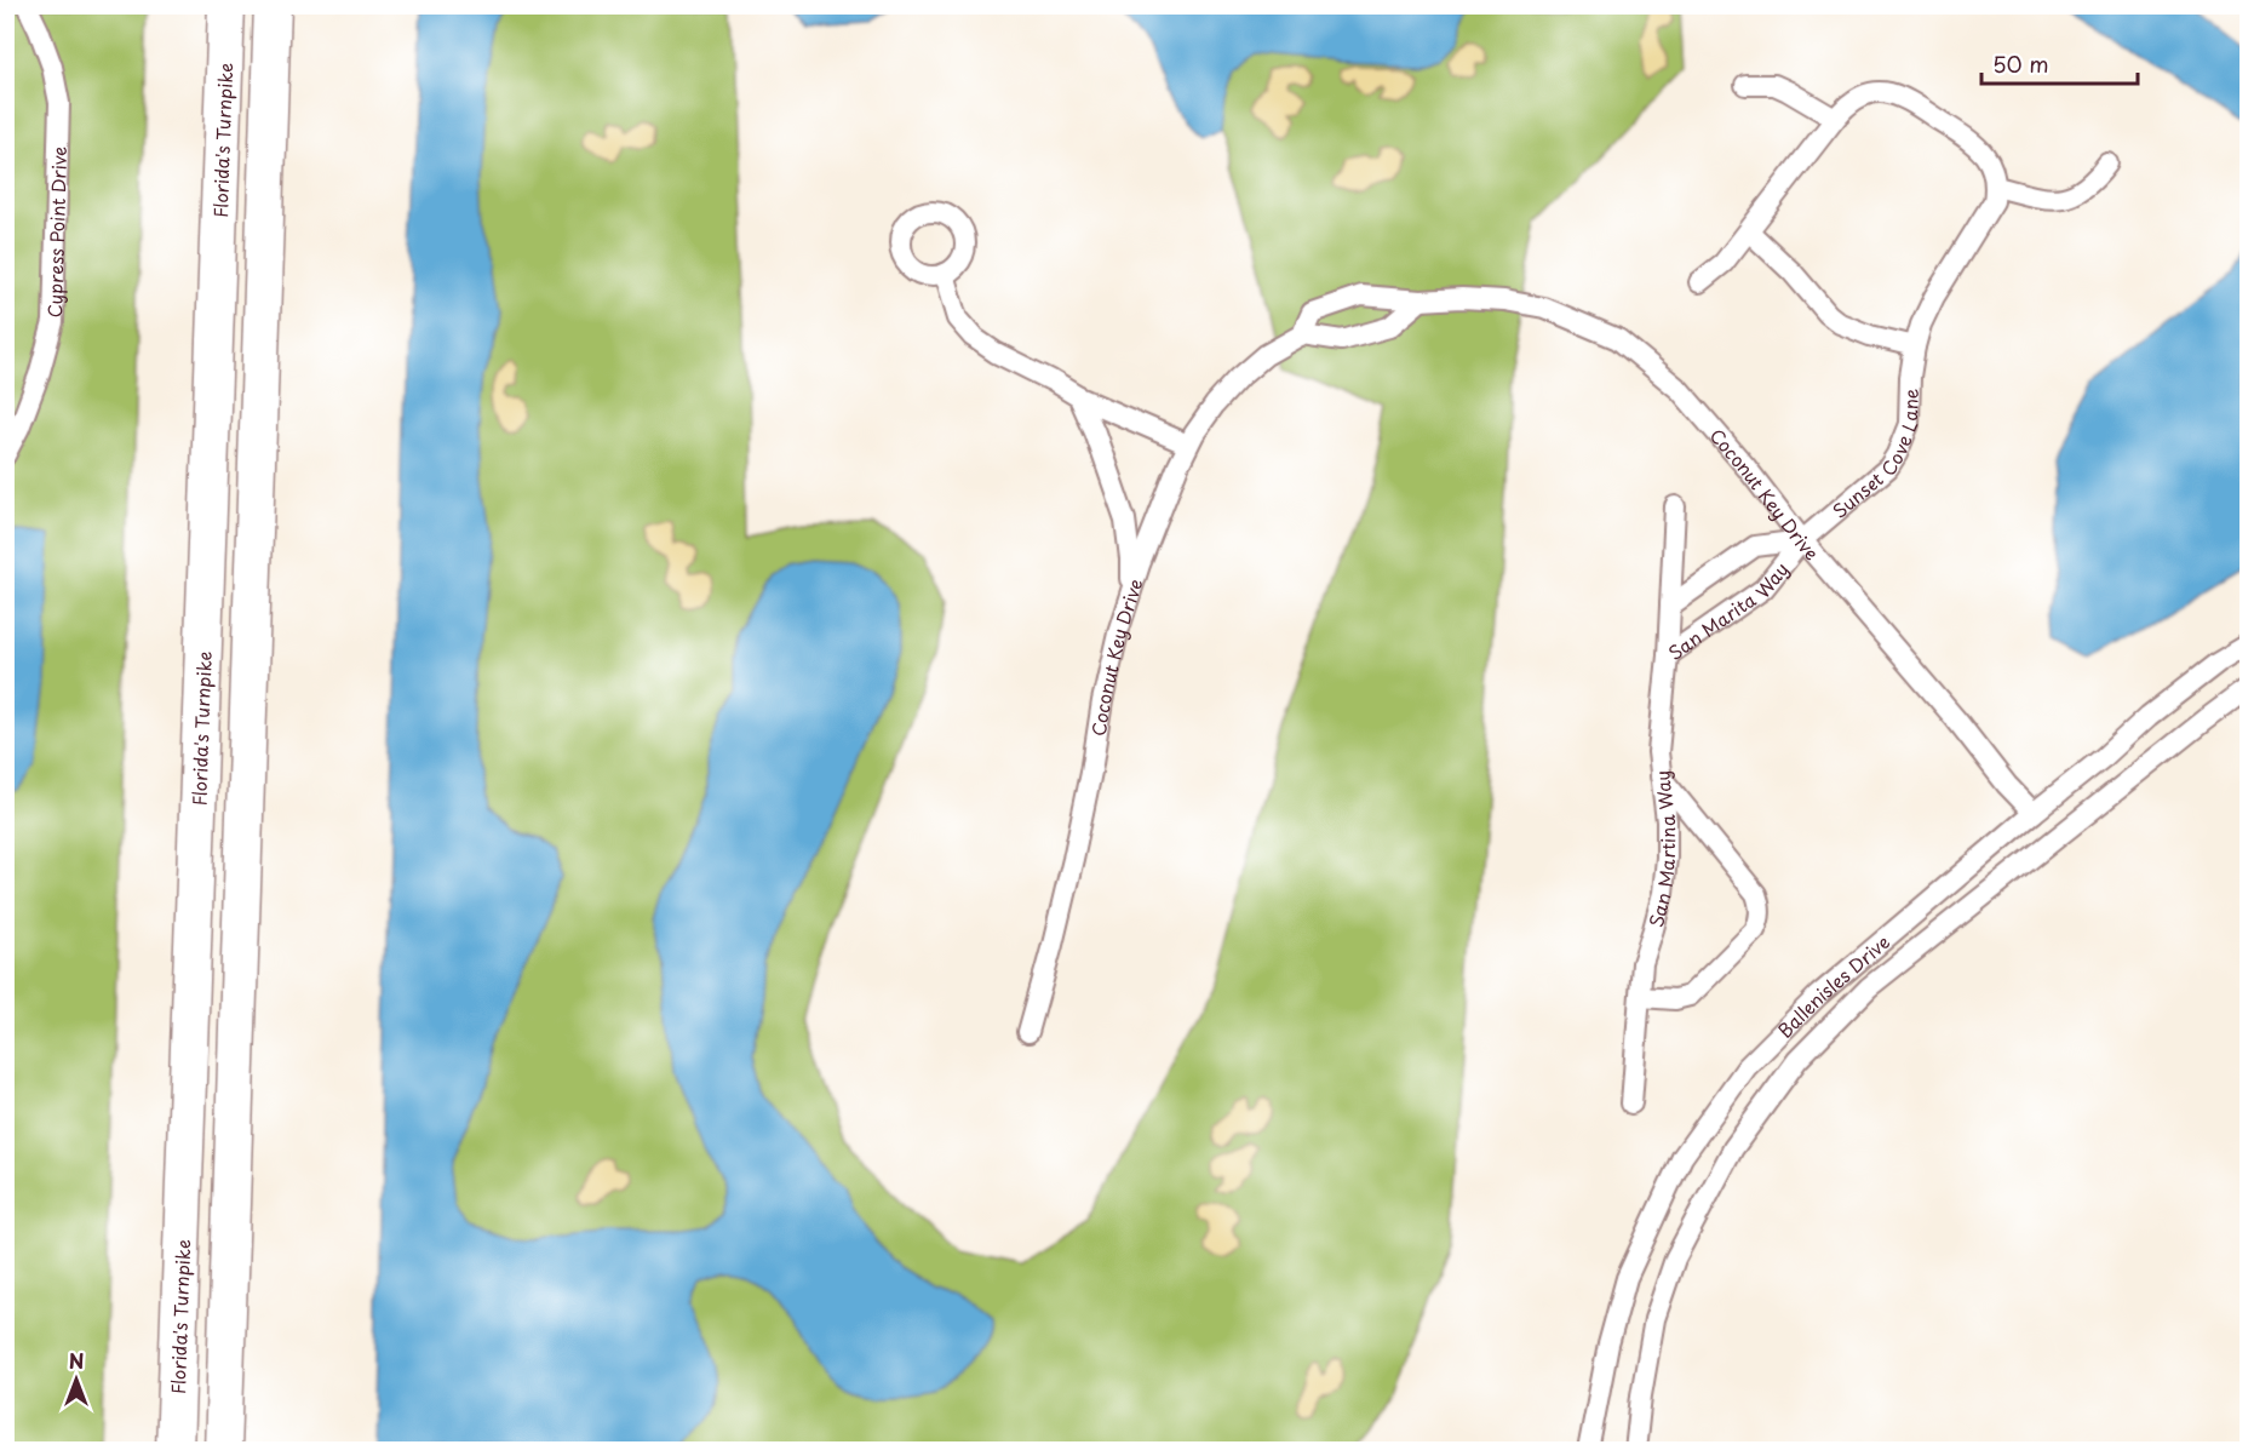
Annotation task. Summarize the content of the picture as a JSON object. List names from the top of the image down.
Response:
{
  "streets": {
    "highway": ["Florida's Turnpike"],
    "street": [
      "Cypress Point Drive",
      "Sunset Cove Lane",
      "Coconut Key Drive",
      "San Marita Way",
      "San Martina Way",
      "Ballenisles Drive"
    ]
  },
  "crossings": [
    ["Sunset Cove Lane", "Coconut Key Drive"],
    ["Sunset Cove Lane", "San Marita Way"],
    ["Coconut Key Drive", "San Marita Way"],
    ["Coconut Key Drive", "Ballenisles Drive"],
    ["San Marita Way", "San Martina Way"]
  ],
  "scale_bar": "50 m",
  "north": "top"
}
